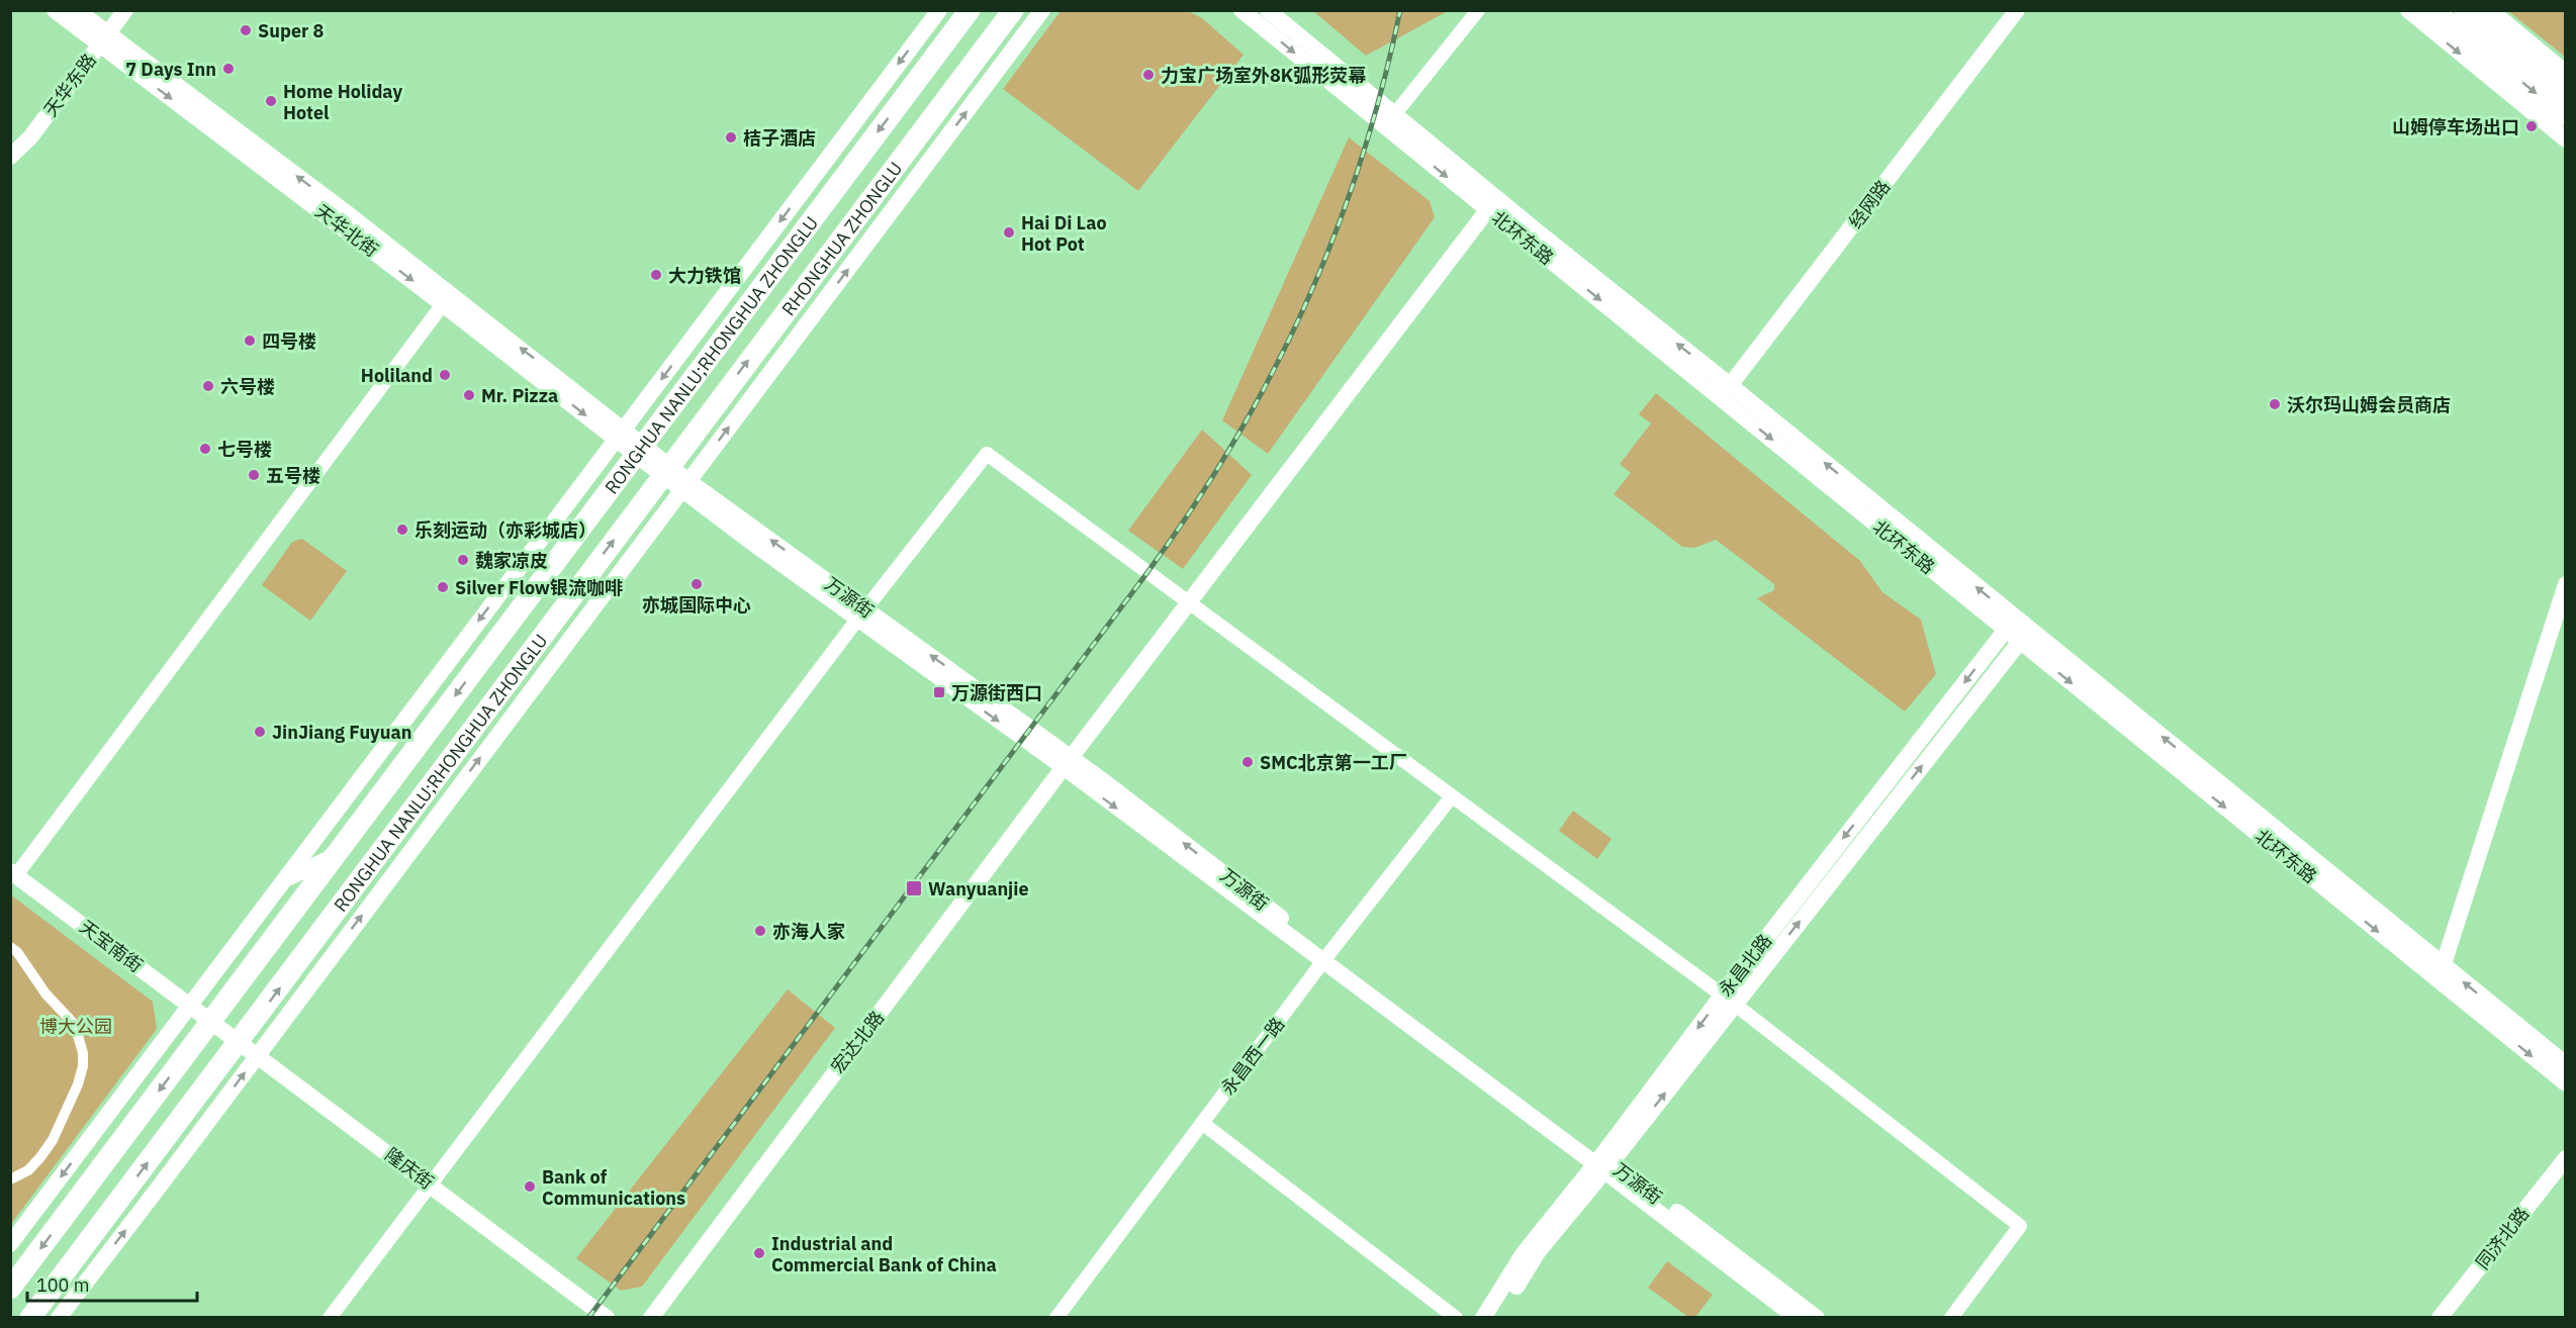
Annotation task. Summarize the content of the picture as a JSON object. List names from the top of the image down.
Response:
{
  "streets": {
    "main road": ["RHONGHUA ZHONGLU", "RONGHUA NANLU;RHONGHUA ZHONGLU"],
    "street": [
      "天华东路",
      "经网路",
      "天华北街",
      "北环东路",
      "万源街",
      "天宝南街",
      "永昌北路",
      "宏达北路",
      "永昌西一路",
      "隆庆街",
      "同济北路"
    ]
  },
  "crossings": [
    ["天华东路", "天华北街"],
    ["经网路", "北环东路"],
    ["天华北街", "RHONGHUA ZHONGLU"],
    ["天华北街", "RONGHUA NANLU;RHONGHUA ZHONGLU"],
    ["天华北街", "万源街"],
    ["北环东路", "永昌北路"],
    ["北环东路", "宏达北路"],
    ["RHONGHUA ZHONGLU", "RONGHUA NANLU;RHONGHUA ZHONGLU"],
    ["RHONGHUA ZHONGLU", "万源街"],
    ["RONGHUA NANLU;RHONGHUA ZHONGLU", "万源街"],
    ["RONGHUA NANLU;RHONGHUA ZHONGLU", "天宝南街"],
    ["RONGHUA NANLU;RHONGHUA ZHONGLU", "隆庆街"],
    ["万源街", "永昌北路"],
    ["万源街", "宏达北路"],
    ["万源街", "永昌西一路"],
    ["天宝南街", "隆庆街"]
  ],
  "one_way": ["RHONGHUA ZHONGLU"],
  "parks": ["博大公园"],
  "places": {
    "other": [
      "Super 8",
      "7 Days Inn",
      "力宝广场室外8K弧形荧幕",
      "Home Holiday Hotel",
      "山姆停车场出口",
      "桔子酒店",
      "Hai Di Lao Hot Pot",
      "大力铁馆",
      "四号楼",
      "Holiland",
      "六号楼",
      "Mr. Pizza",
      "沃尔玛山姆会员商店",
      "七号楼",
      "五号楼",
      "乐刻运动（亦彩城店）",
      "魏家凉皮",
      "亦城国际中心",
      "Silver Flow银流咖啡",
      "JinJiang Fuyuan",
      "SMC北京第一工厂",
      "亦海人家",
      "Bank of Communications",
      "Industrial and Commercial Bank of China"
    ],
    "transit": ["万源街西口", "Wanyuanjie"]
  },
  "scale_bar": "100 m"
}
